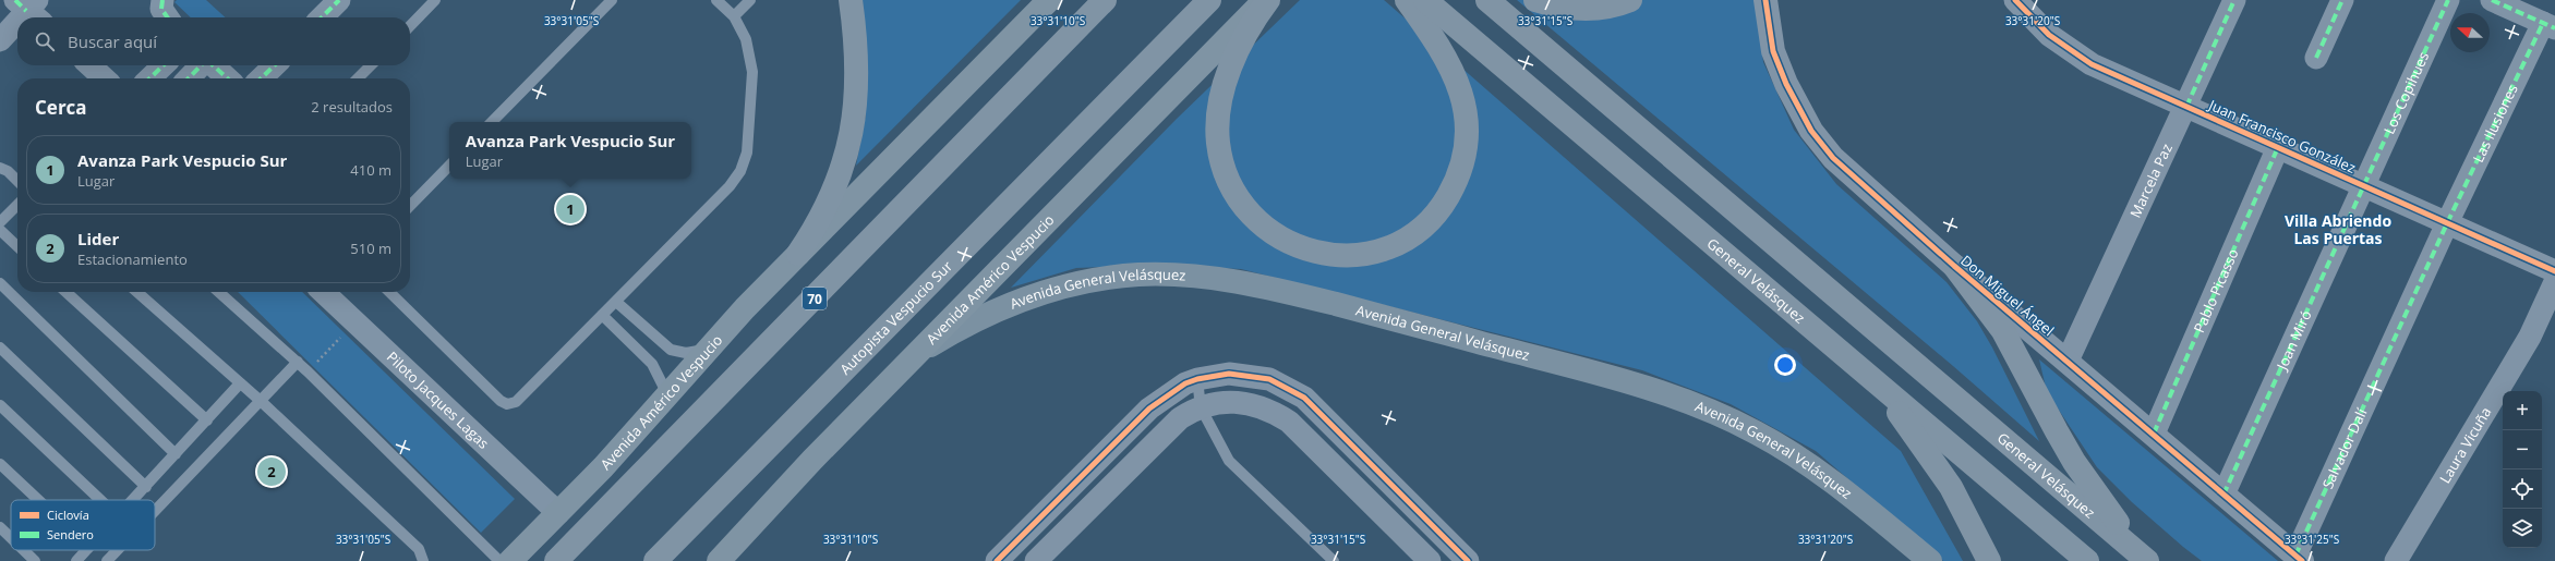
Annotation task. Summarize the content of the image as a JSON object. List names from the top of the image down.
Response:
{
  "streets": {
    "highway": ["General Velásquez", "70", "Autopista Vespucio Sur"],
    "main road": ["Avenida Américo Vespucio", "Avenida General Velásquez"],
    "street": [
      "Los Copihues",
      "Las Ilusiones",
      "Juan Francisco González",
      "Marcela Paz",
      "Pablo Picasso",
      "Don Miguel Ángel",
      "Joan Miró",
      "Piloto Jacques Lagas",
      "Laura Vicuña",
      "Salvador Dalí"
    ]
  },
  "crossings": [
    ["Los Copihues", "Juan Francisco González"],
    ["Los Copihues", "Joan Miró"],
    ["Las Ilusiones", "Juan Francisco González"],
    ["Las Ilusiones", "Salvador Dalí"],
    ["Juan Francisco González", "Marcela Paz"],
    ["Juan Francisco González", "Pablo Picasso"],
    ["Juan Francisco González", "Joan Miró"],
    ["Juan Francisco González", "Salvador Dalí"],
    ["Marcela Paz", "Don Miguel Ángel"],
    ["Avenida Américo Vespucio", "Avenida General Velásquez"],
    ["Avenida Américo Vespucio", "Piloto Jacques Lagas"],
    ["Pablo Picasso", "Don Miguel Ángel"],
    ["Don Miguel Ángel", "Joan Miró"],
    ["Don Miguel Ángel", "Salvador Dalí"]
  ],
  "districts": ["Villa Abriendo Las Puertas"],
  "legend": ["Ciclovía", "Sendero"],
  "north": "left",
  "page": {
    "search": "Buscar aquí",
    "heading": ["Cerca", "2 resultados"],
    "popup": ["Avanza Park Vespucio Sur", "Lugar"],
    "list": [
      {
        "mark": "1",
        "name": "Avanza Park Vespucio Sur",
        "note": "Lugar",
        "value": "410 m"
      },
      {
        "mark": "2",
        "name": "Lider",
        "note": "Estacionamiento",
        "value": "510 m"
      }
    ],
    "pins": ["1", "2"],
    "map_buttons": ["+", "−"]
  },
  "coordinates": [
    "33°31'10\"S",
    "33°31'15\"S",
    "33°31'05\"S",
    "33°31'20\"S",
    "33°31'25\"S"
  ]
}
